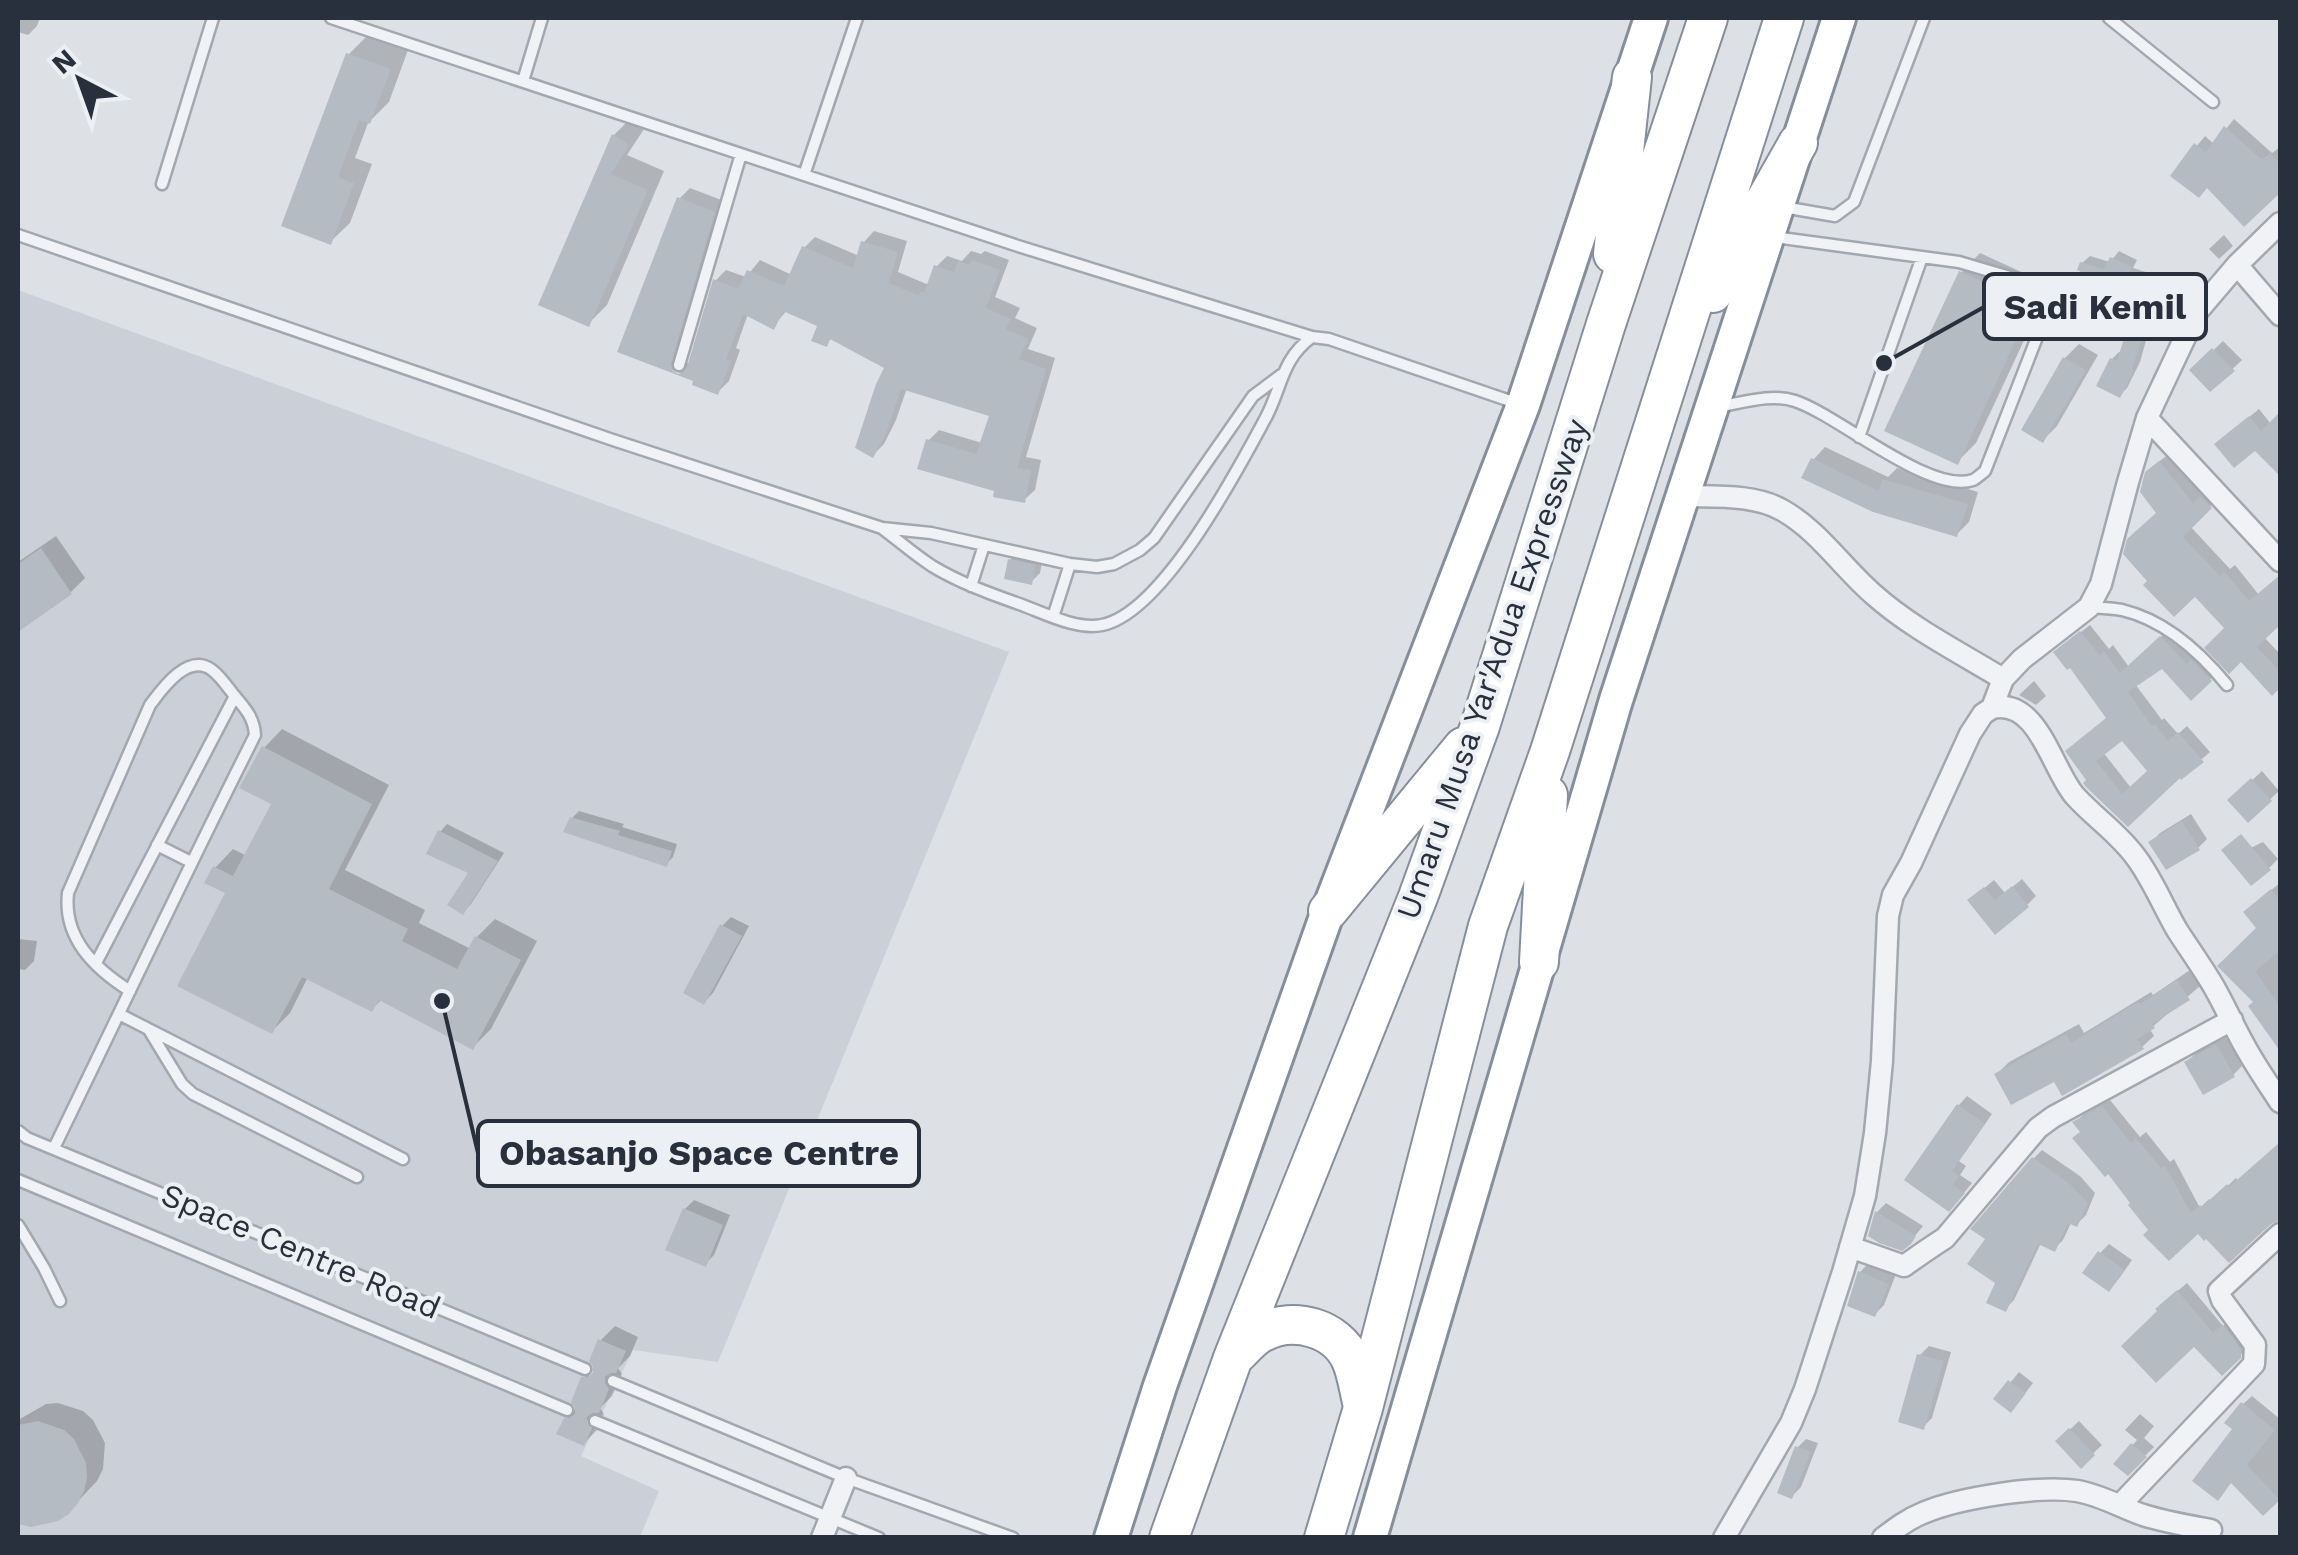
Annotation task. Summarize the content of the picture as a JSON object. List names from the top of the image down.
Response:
{
  "streets": {
    "highway": ["Umaru Musa Yar'Adua Expressway"],
    "lane": ["Space Centre Road"]
  },
  "places": ["Sadi Kemil", "Obasanjo Space Centre"],
  "north": "top left"
}
